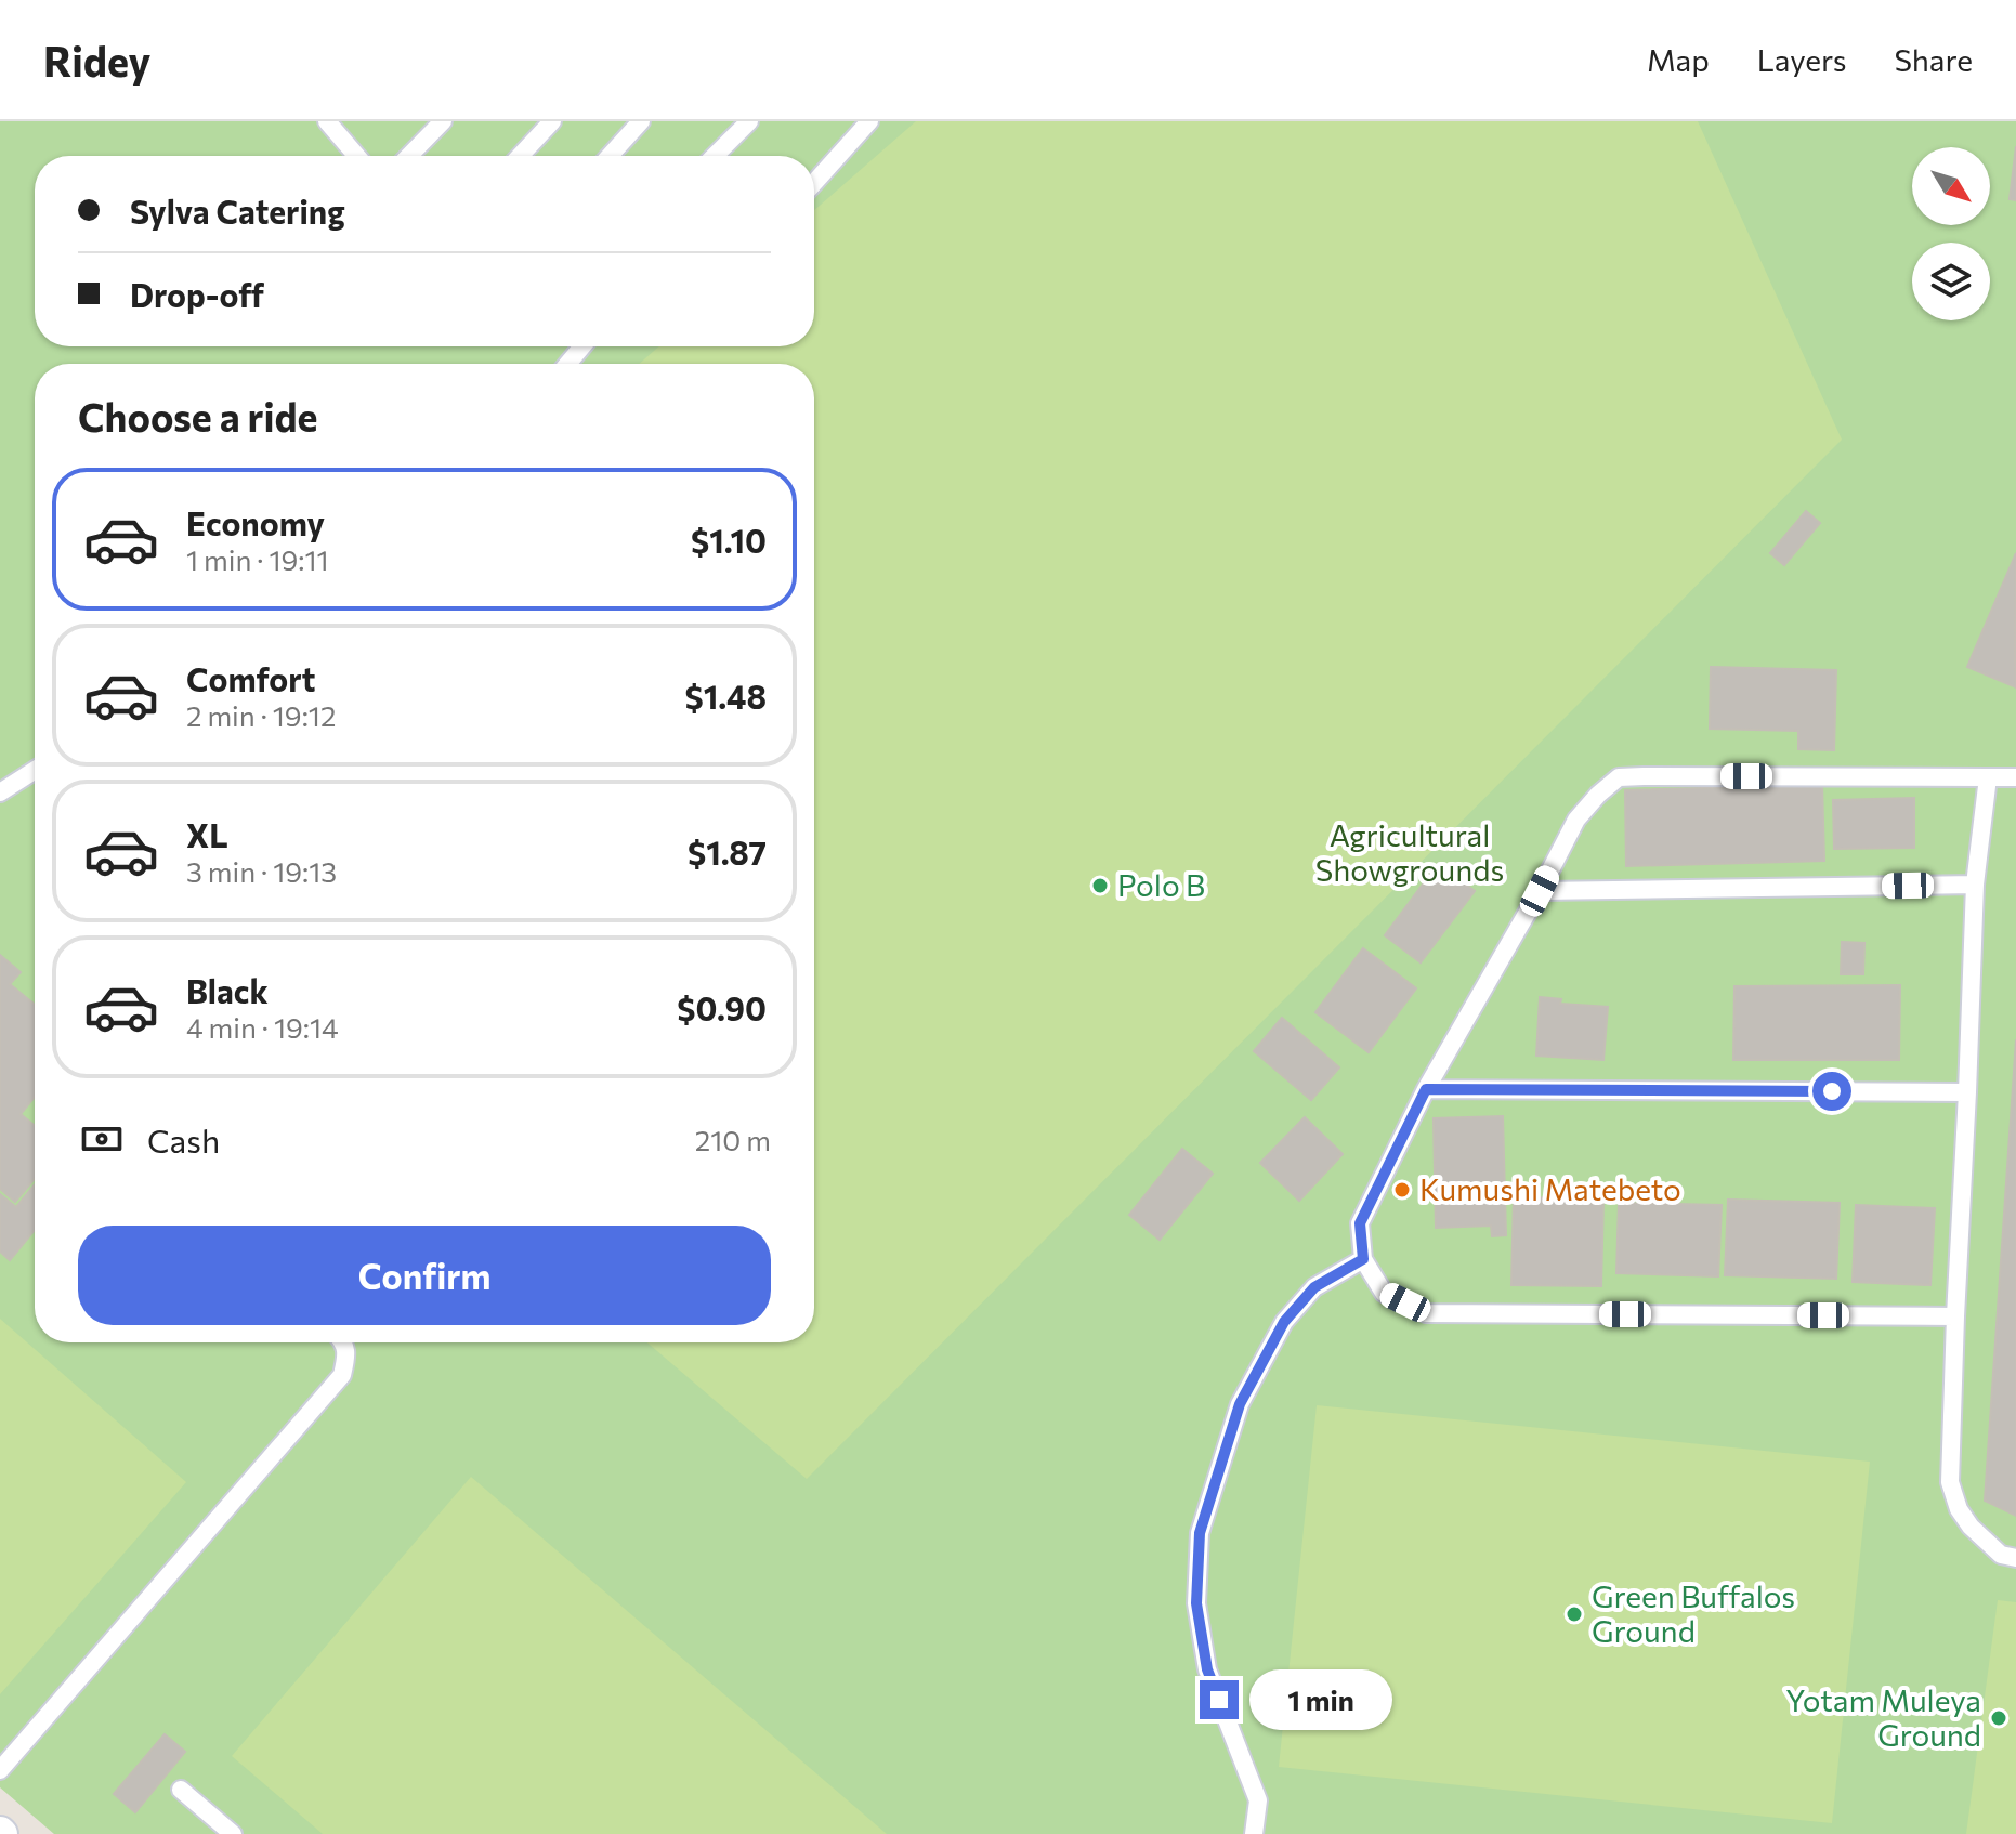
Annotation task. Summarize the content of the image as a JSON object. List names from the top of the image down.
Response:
{
  "parks": ["Agricultural Showgrounds"],
  "places": [
    "Polo B",
    "Kumushi Matebeto",
    "Green Buffalos Ground",
    "Yotam Muleya Ground"
  ],
  "north": "bottom right",
  "page": {
    "header": "Ridey",
    "nav": ["Map", "Layers", "Share"],
    "banner": ["Sylva Catering", "Drop-off"],
    "heading": "Choose a ride",
    "list": [
      {
        "name": "Economy",
        "note": "1 min · 19:11",
        "value": "$1.10"
      },
      {
        "name": "Comfort",
        "note": "2 min · 19:12",
        "value": "$1.48"
      },
      {
        "name": "XL",
        "note": "3 min · 19:13",
        "value": "$1.87"
      },
      {
        "name": "Black",
        "note": "4 min · 19:14",
        "value": "$0.90"
      }
    ],
    "pay": ["Cash", "210 m"],
    "buttons": "Confirm",
    "bubble": "1 min"
  }
}
